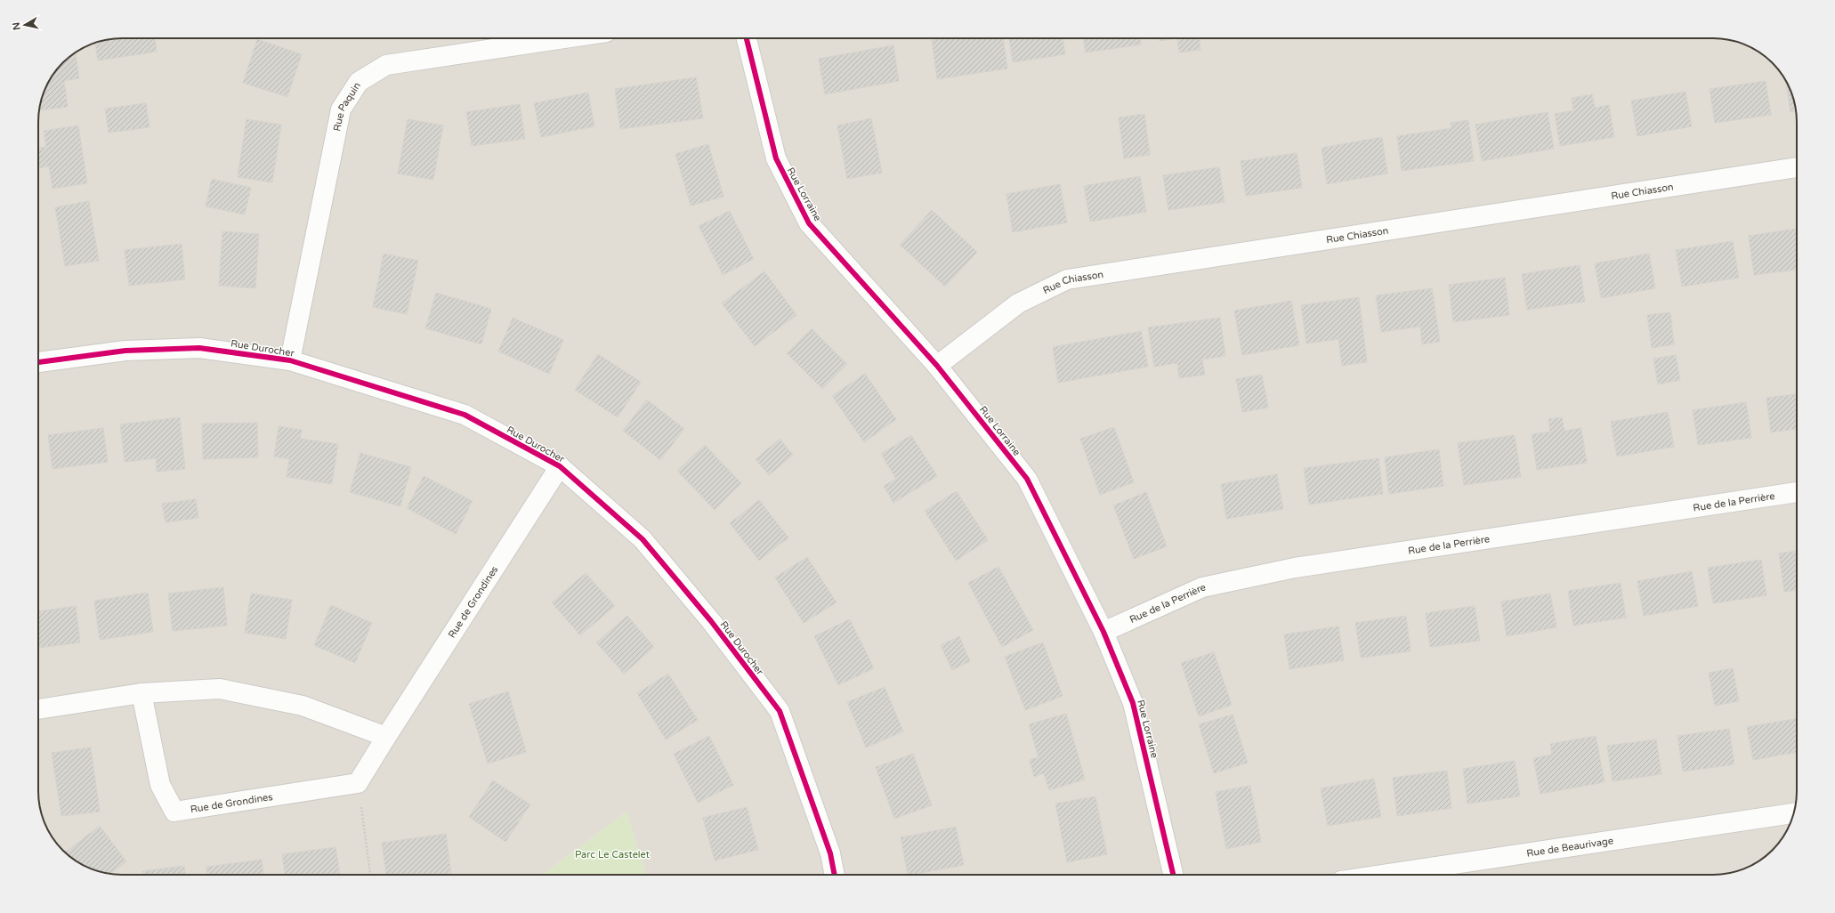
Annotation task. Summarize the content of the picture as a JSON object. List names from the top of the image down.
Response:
{
  "streets": {
    "street": [
      "Rue Paquin",
      "Rue Chiasson",
      "Rue Lorraine",
      "Rue Durocher",
      "Rue de la Perrière",
      "Rue de Grondines",
      "Rue de Beaurivage"
    ]
  },
  "crossings": [
    ["Rue Paquin", "Rue Durocher"],
    ["Rue Chiasson", "Rue Lorraine"],
    ["Rue Lorraine", "Rue de la Perrière"],
    ["Rue Durocher", "Rue de Grondines"]
  ],
  "parks": ["Parc Le Castelet"],
  "north": "left"
}
